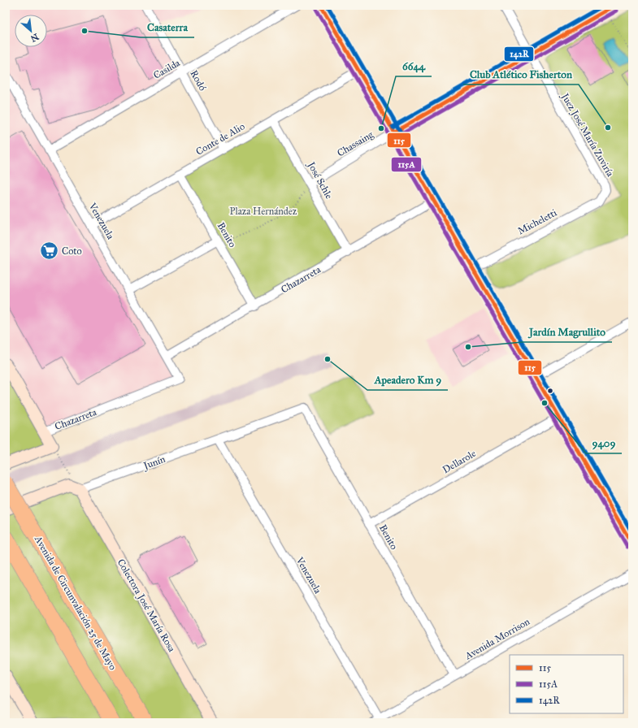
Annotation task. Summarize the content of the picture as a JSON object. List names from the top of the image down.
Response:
{
  "streets": {
    "highway": ["Avenida de Circunvalación 25 de Mayo"],
    "street": [
      "Casilda",
      "Rodó",
      "Juez José María Zuviría",
      "Conte de Alio",
      "Chassaing",
      "José Schle",
      "Venezuela",
      "Micheletti",
      "Benito",
      "Chazarreta",
      "Dellarole",
      "Junín",
      "Colectora José María Rosa",
      "Avenida Morrison"
    ]
  },
  "crossings": [
    ["Casilda", "Rodó"],
    ["Casilda", "Venezuela"],
    ["Rodó", "Conte de Alio"],
    ["Juez José María Zuviría", "Chassaing"],
    ["Juez José María Zuviría", "Micheletti"],
    ["Conte de Alio", "José Schle"],
    ["Conte de Alio", "Venezuela"],
    ["Conte de Alio", "Benito"],
    ["Chassaing", "José Schle"],
    ["José Schle", "Chazarreta"],
    ["Venezuela", "Chazarreta"],
    ["Venezuela", "Junín"],
    ["Venezuela", "Avenida Morrison"],
    ["Benito", "Chazarreta"],
    ["Benito", "Dellarole"],
    ["Benito", "Junín"],
    ["Benito", "Avenida Morrison"],
    ["Junín", "Colectora José María Rosa"]
  ],
  "parks": ["Plaza Hernández"],
  "places": {
    "other": [
      "Casaterra",
      "Club Atlético Fisherton",
      "6644",
      "Jardín Magrullito",
      "Apeadero Km 9",
      "9409"
    ],
    "supermarket": ["Coto"]
  },
  "lines": ["transit line 115", "transit line 142R", "transit line 115A"],
  "legend": ["115", "115A", "142R"],
  "north": "bottom right"
}
